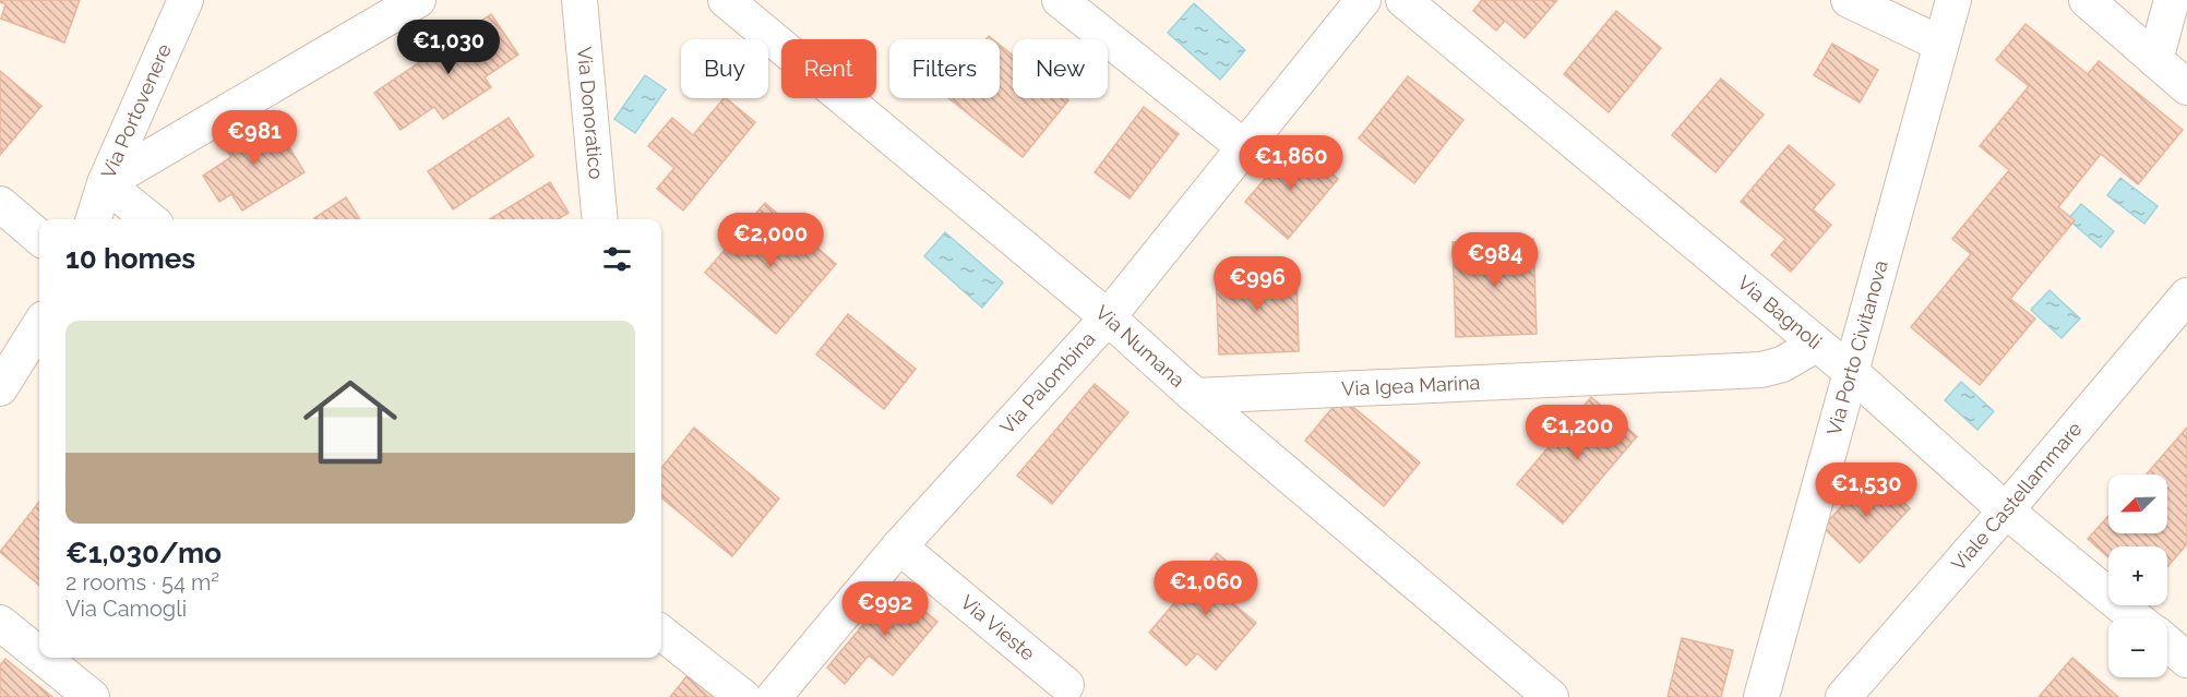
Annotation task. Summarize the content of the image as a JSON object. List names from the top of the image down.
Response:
{
  "streets": {
    "street": [
      "Via Portovenere",
      "Via Donoratico",
      "Via Bagnoli",
      "Via Numana",
      "Via Porto Civitanova",
      "Via Palombina",
      "Via Igea Marina",
      "Viale Castellammare",
      "Via Vieste"
    ]
  },
  "crossings": [
    ["Via Bagnoli", "Via Porto Civitanova"],
    ["Via Bagnoli", "Via Igea Marina"],
    ["Via Bagnoli", "Viale Castellammare"],
    ["Via Numana", "Via Palombina"],
    ["Via Numana", "Via Igea Marina"],
    ["Via Palombina", "Via Vieste"]
  ],
  "north": "bottom left",
  "page": {
    "price": [
      "€1,030",
      "€981",
      "€1,860",
      "€2,000",
      "€984",
      "€996",
      "€1,200",
      "€1,530",
      "€1,060",
      "€992"
    ],
    "chip": [
      "Buy",
      "Rent",
      "Filters",
      "New"
    ],
    "heading": "10 homes",
    "list": [
      {
        "name": "€1,030/mo",
        "note": "2 rooms · 54 m² · Via Camogli"
      }
    ],
    "map_buttons": ["+", "−"]
  }
}
